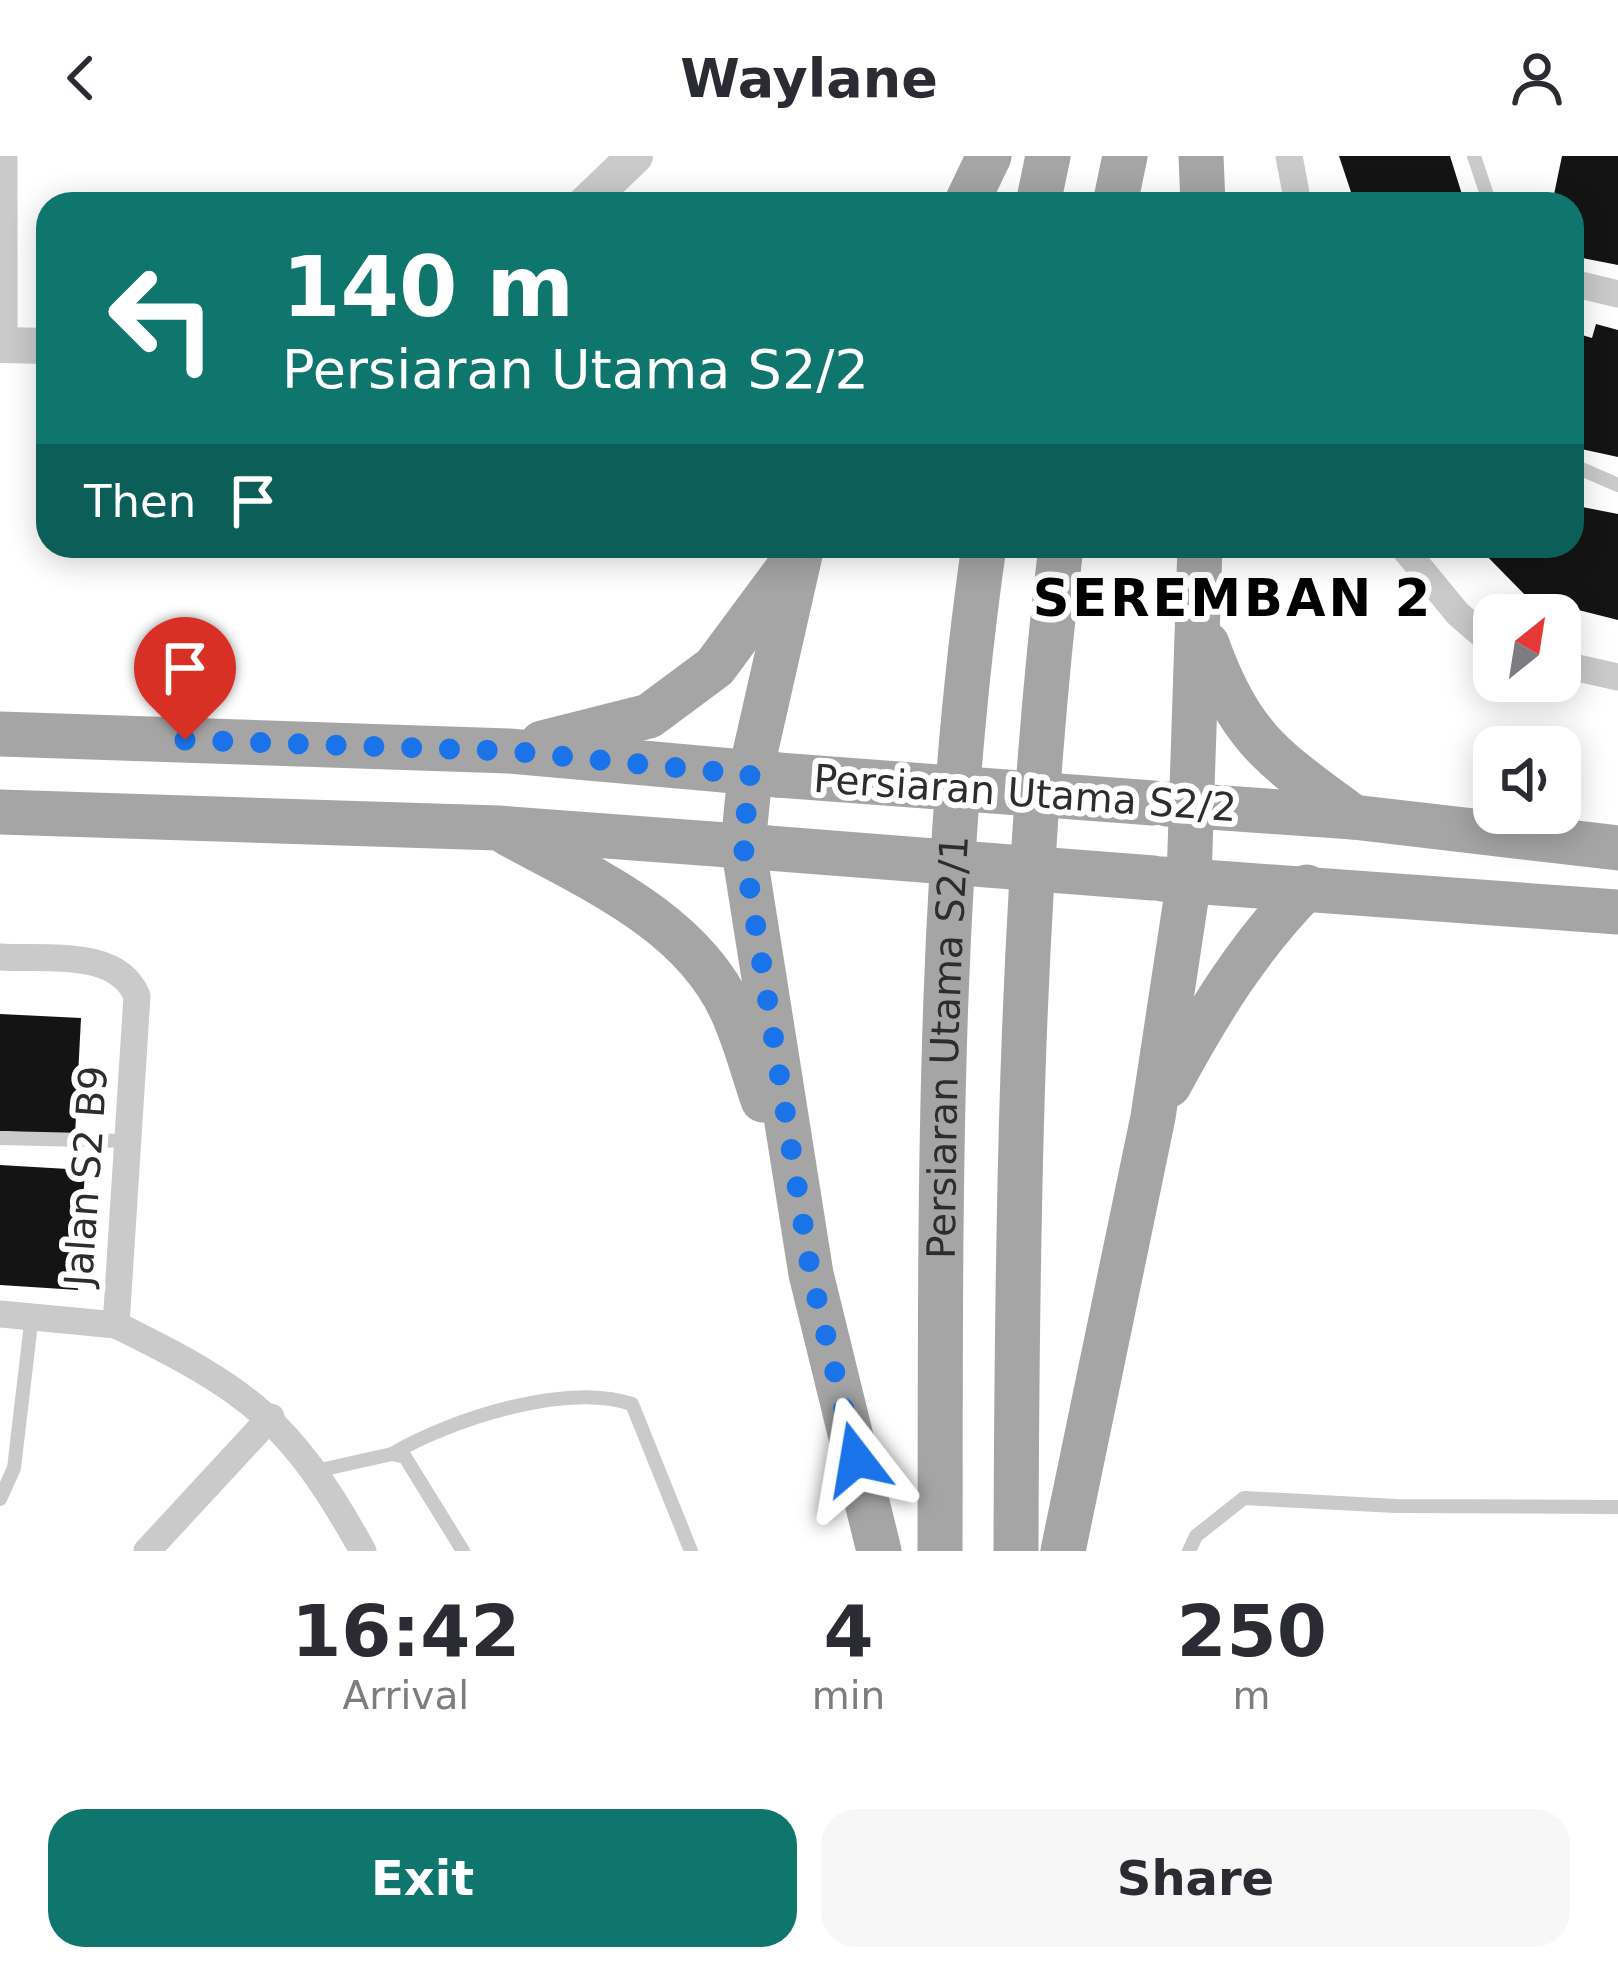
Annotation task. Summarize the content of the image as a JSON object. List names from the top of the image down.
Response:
{
  "streets": {
    "main road": ["Persiaran Utama S2/2", "Persiaran Utama S2/1"],
    "street": ["Jalan S2 B9"]
  },
  "districts": ["SEREMBAN 2"],
  "north": "top right",
  "page": {
    "header": "Waylane",
    "turn": ["140 m", "Persiaran Utama S2/2"],
    "then": "Then",
    "eta": [
      "16:42",
      "Arrival",
      "4",
      "min",
      "250",
      "m"
    ],
    "buttons": ["Exit", "Share"]
  }
}
